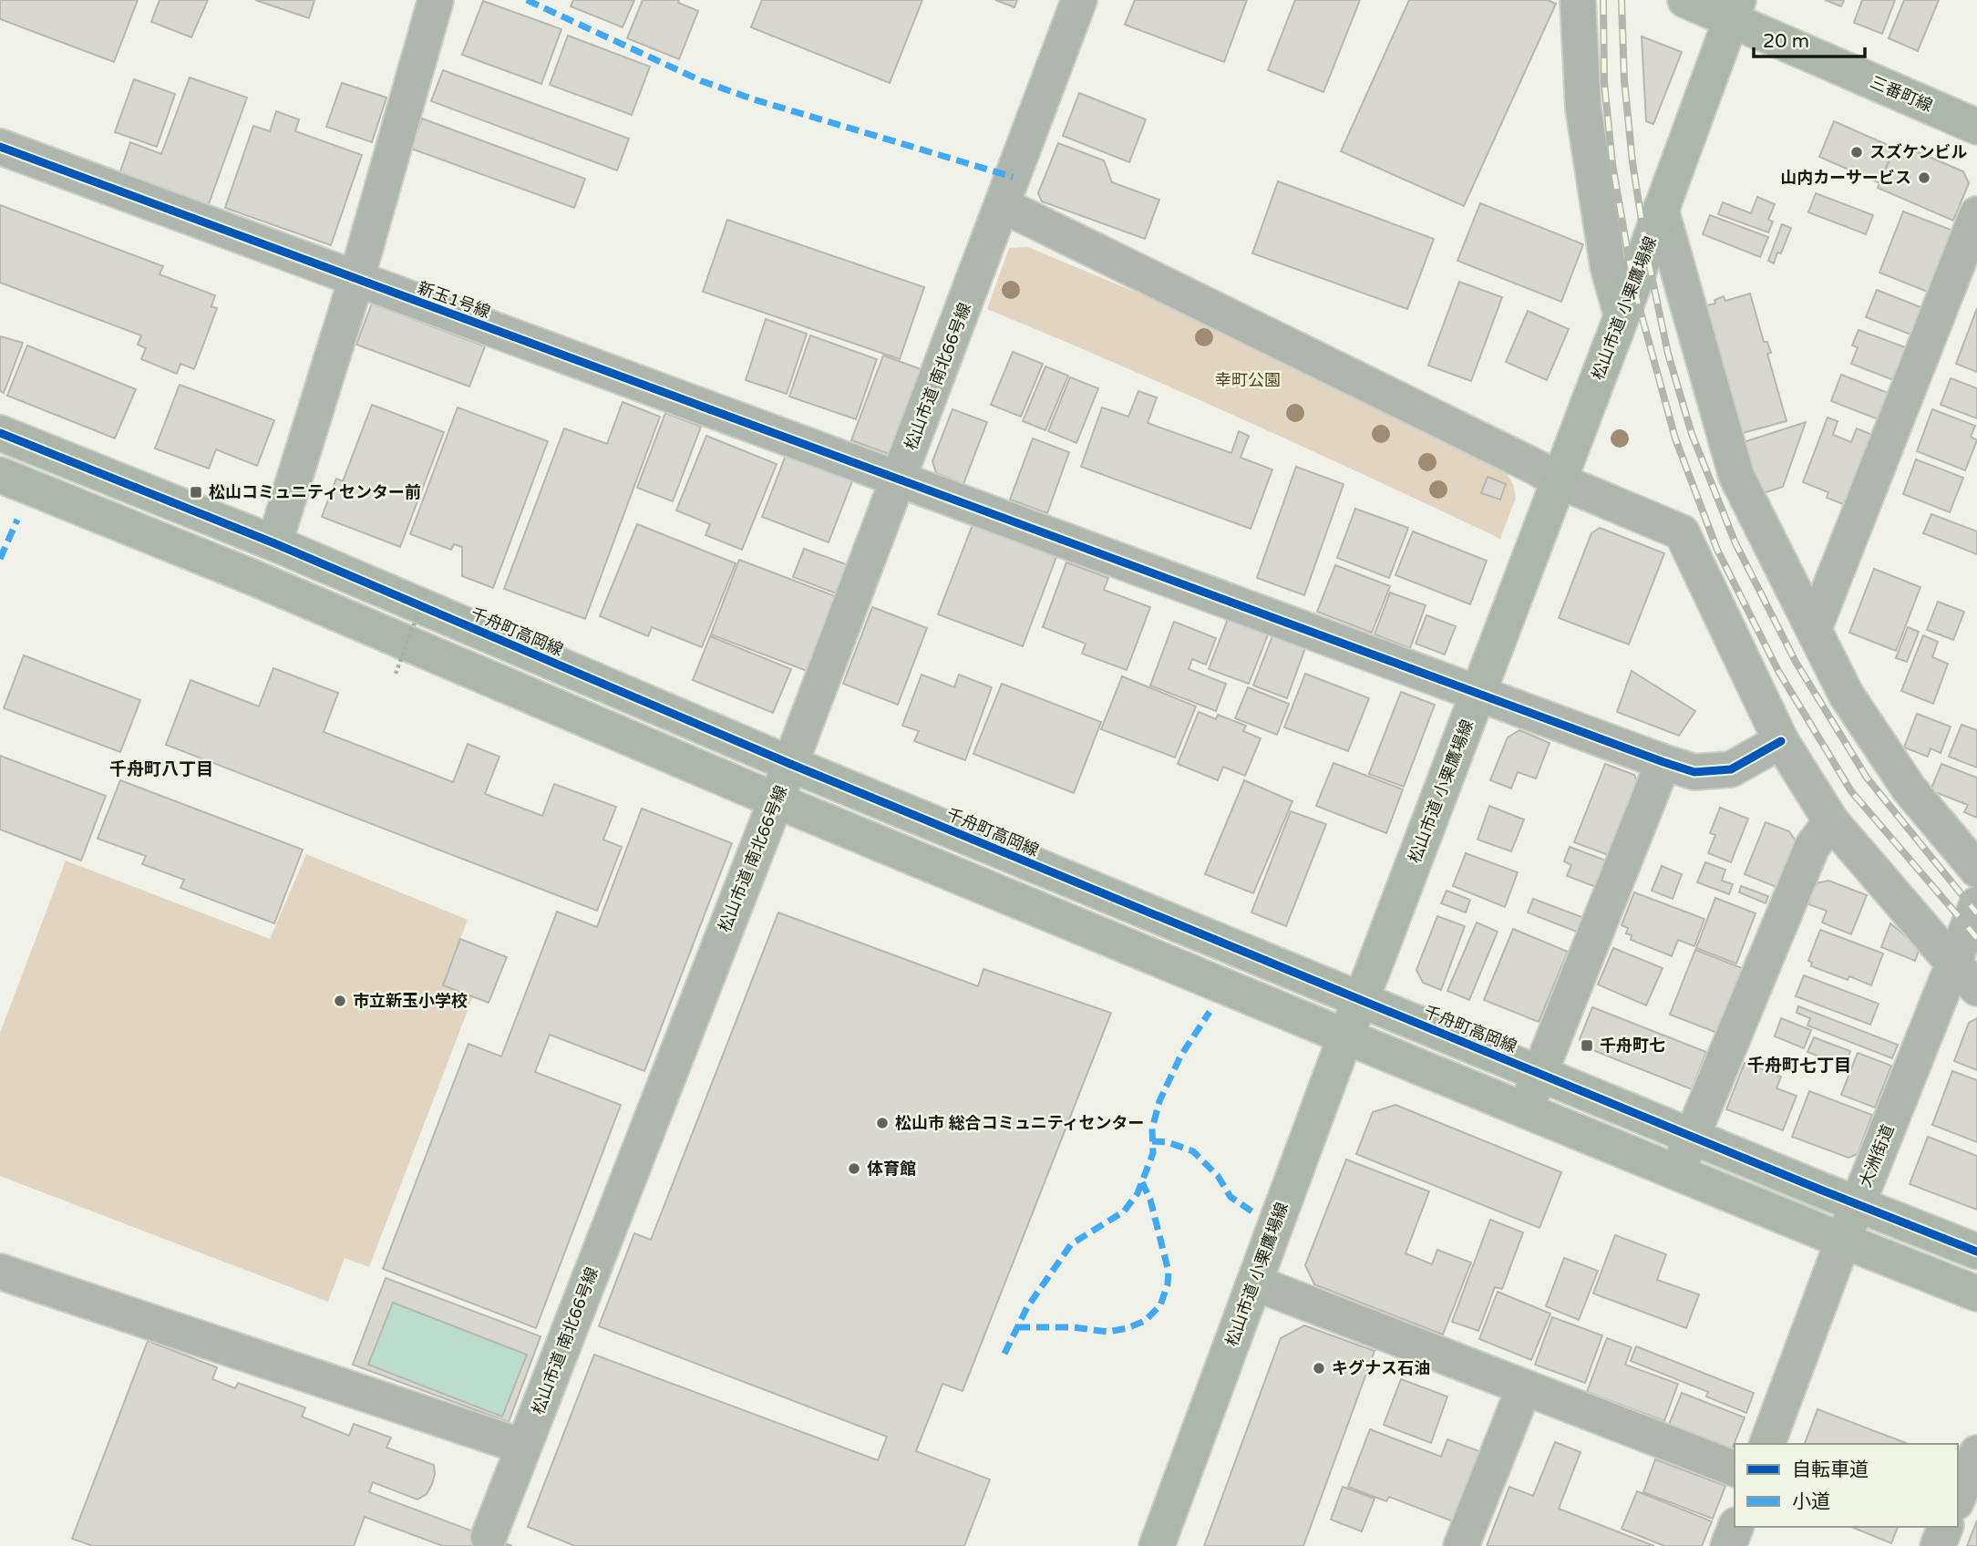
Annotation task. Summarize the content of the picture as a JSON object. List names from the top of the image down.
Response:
{
  "streets": {
    "street": [
      "三番町線",
      "新玉1号線",
      "松山市道 小栗鷹場線",
      "松山市道 南北66号線",
      "千舟町高岡線",
      "大洲街道"
    ]
  },
  "crossings": [
    ["三番町線", "松山市道 小栗鷹場線"],
    ["新玉1号線", "松山市道 小栗鷹場線"],
    ["新玉1号線", "松山市道 南北66号線"],
    ["松山市道 小栗鷹場線", "千舟町高岡線"],
    ["松山市道 南北66号線", "千舟町高岡線"],
    ["千舟町高岡線", "大洲街道"]
  ],
  "districts": ["千舟町八丁目", "千舟町七丁目"],
  "parks": ["幸町公園"],
  "places": {
    "other": [
      "スズケンビル",
      "山内カーサービス",
      "市立新玉小学校",
      "松山市 総合コミュニティセンター",
      "体育館",
      "キグナス石油"
    ],
    "transit": ["松山コミュニティセンター前", "千舟町七"]
  },
  "legend": ["自転車道", "小道"],
  "scale_bar": "20 m"
}
